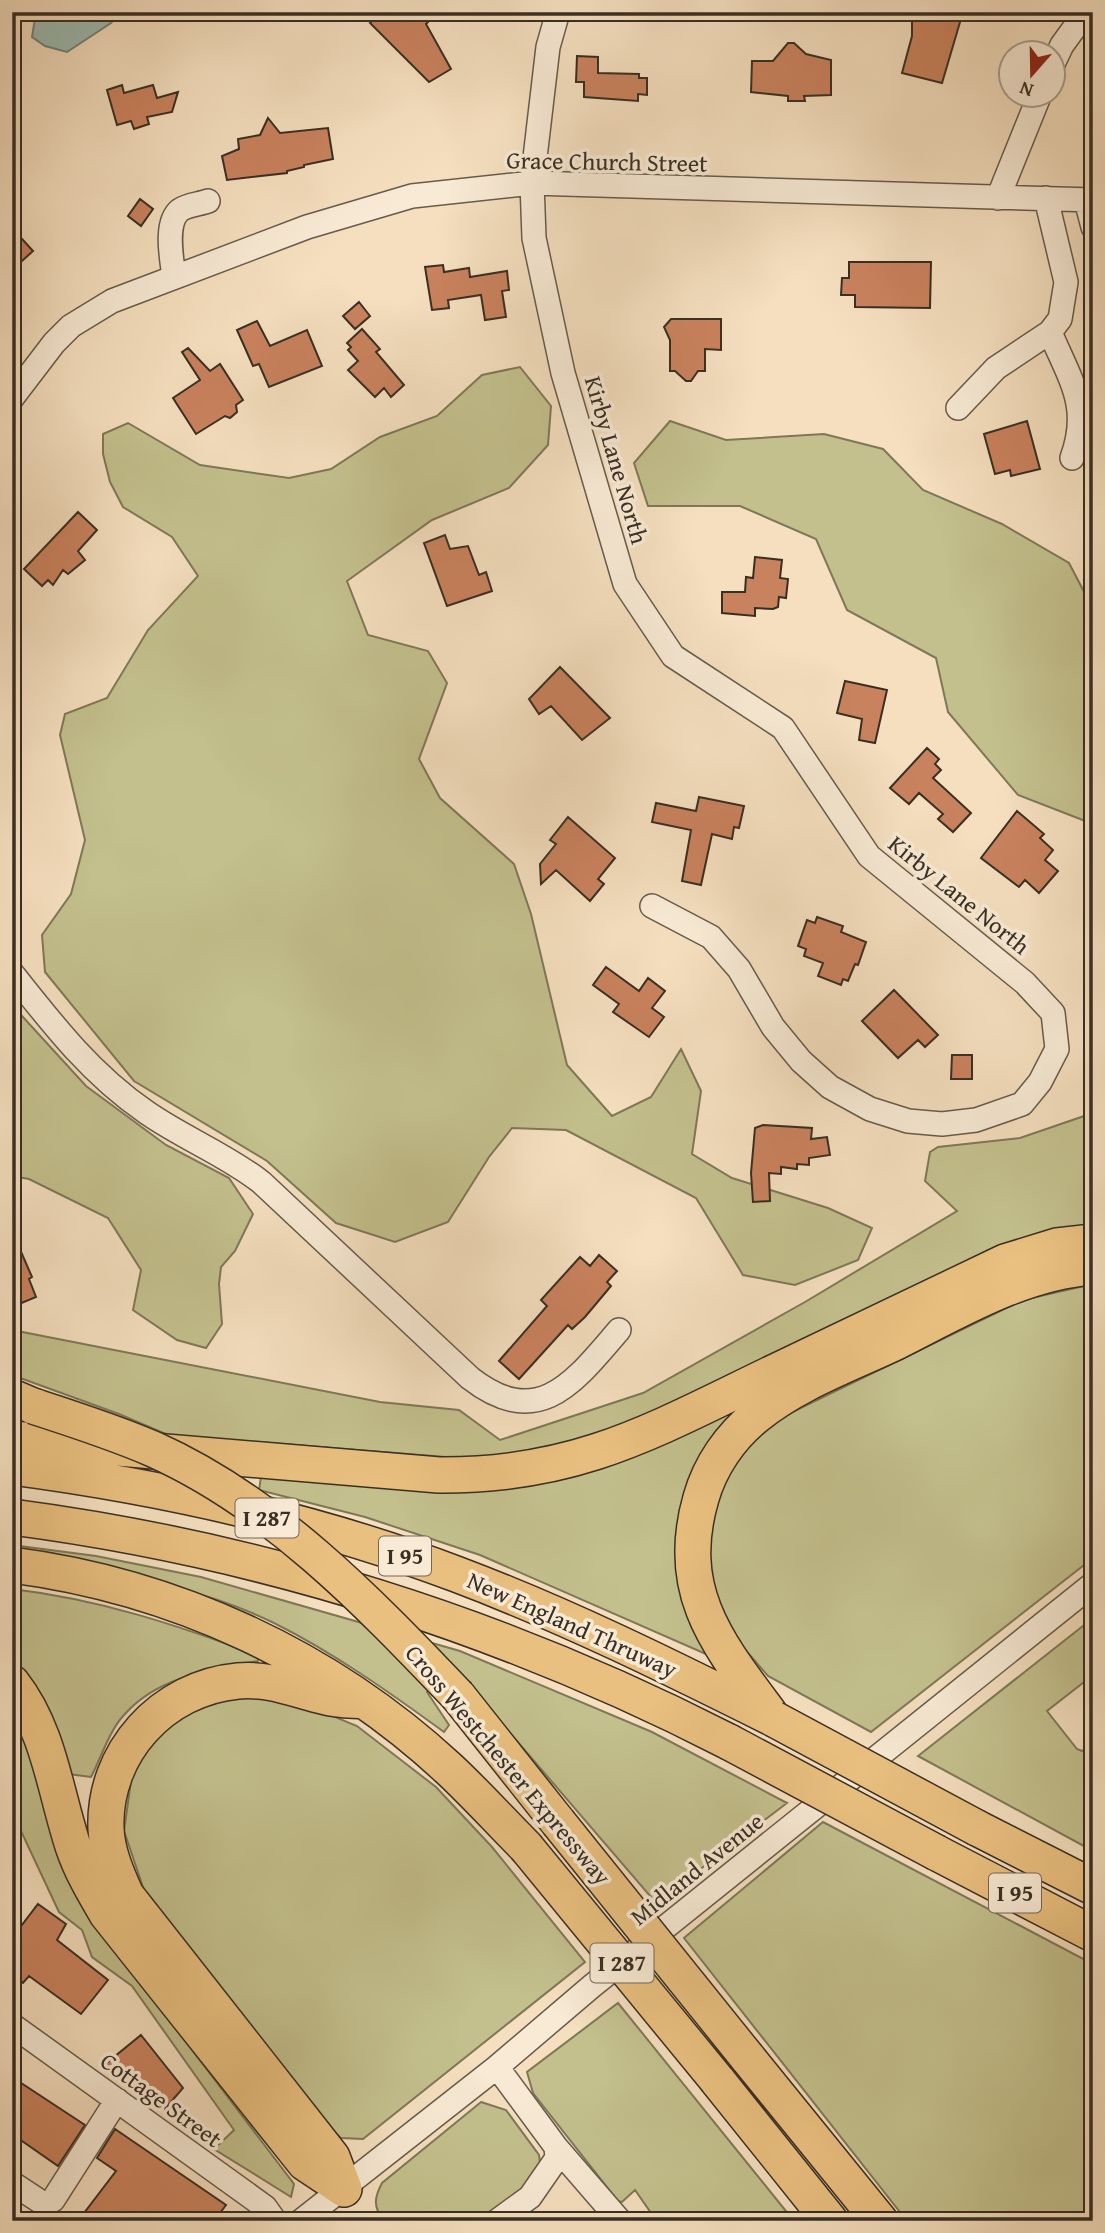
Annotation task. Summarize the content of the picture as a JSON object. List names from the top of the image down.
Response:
{
  "streets": {
    "highway": [
      "I 287",
      "I 95",
      "New England Thruway",
      "Cross Westchester Expressway"
    ],
    "street": [
      "Grace Church Street",
      "Kirby Lane North",
      "Midland Avenue",
      "Cottage Street"
    ]
  },
  "crossings": [
    ["Grace Church Street", "Kirby Lane North"]
  ],
  "north": "bottom"
}
